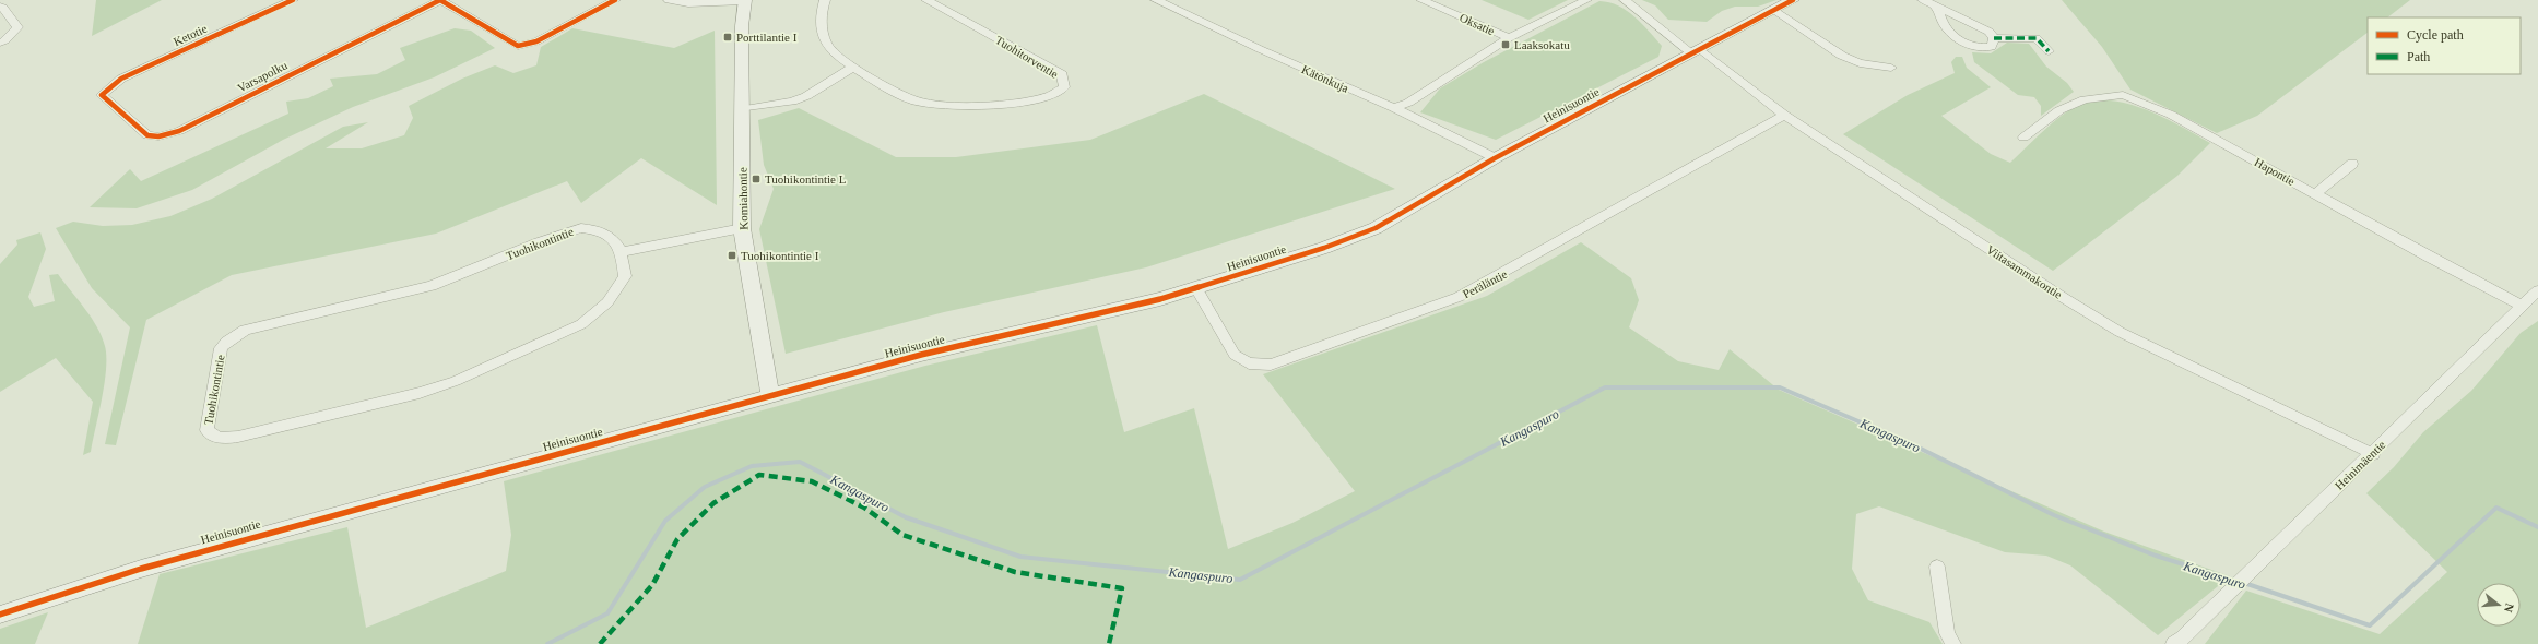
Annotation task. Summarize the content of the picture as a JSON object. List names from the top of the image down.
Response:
{
  "streets": {
    "street": [
      "Oksatie",
      "Ketotie",
      "Tuohitorventie",
      "Varsapolku",
      "Kätönkuja",
      "Heinisuontie",
      "Hapontie",
      "Komiahontie",
      "Tuohikontintie",
      "Viitasammakontie",
      "Peräläntie",
      "Heinimäentie"
    ]
  },
  "crossings": [
    ["Ketotie", "Varsapolku"],
    ["Kätönkuja", "Heinisuontie"],
    ["Heinisuontie", "Komiahontie"],
    ["Heinisuontie", "Viitasammakontie"],
    ["Heinisuontie", "Peräläntie"],
    ["Hapontie", "Heinimäentie"],
    ["Viitasammakontie", "Peräläntie"],
    ["Viitasammakontie", "Heinimäentie"]
  ],
  "water": ["Kangaspuro"],
  "places": {
    "transit": [
      "Porttilantie I",
      "Laaksokatu",
      "Tuohikontintie L",
      "Tuohikontintie I"
    ]
  },
  "legend": ["Cycle path", "Path"],
  "north": "right"
}
